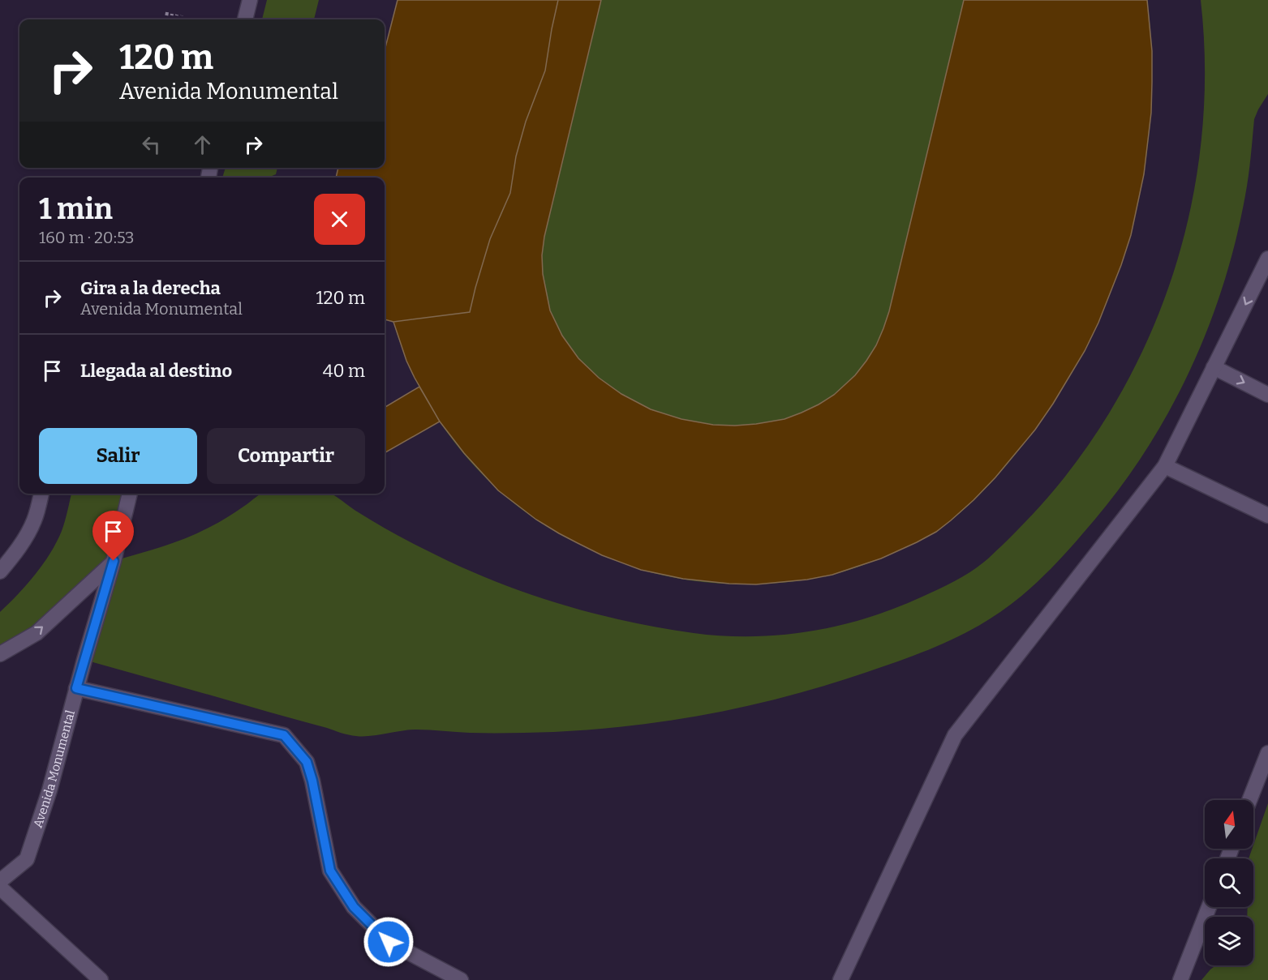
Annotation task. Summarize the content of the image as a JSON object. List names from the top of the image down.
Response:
{
  "streets": {
    "street": ["Avenida Monumental"]
  },
  "north": "top",
  "page": {
    "turn": ["120 m", "Avenida Monumental"],
    "heading": ["1 min", "160 m · 20:53"],
    "list": [
      {
        "name": "Gira a la derecha",
        "note": "Avenida Monumental",
        "value": "120 m"
      },
      {
        "name": "Llegada al destino",
        "value": "40 m"
      }
    ],
    "buttons": ["Salir", "Compartir"]
  }
}
